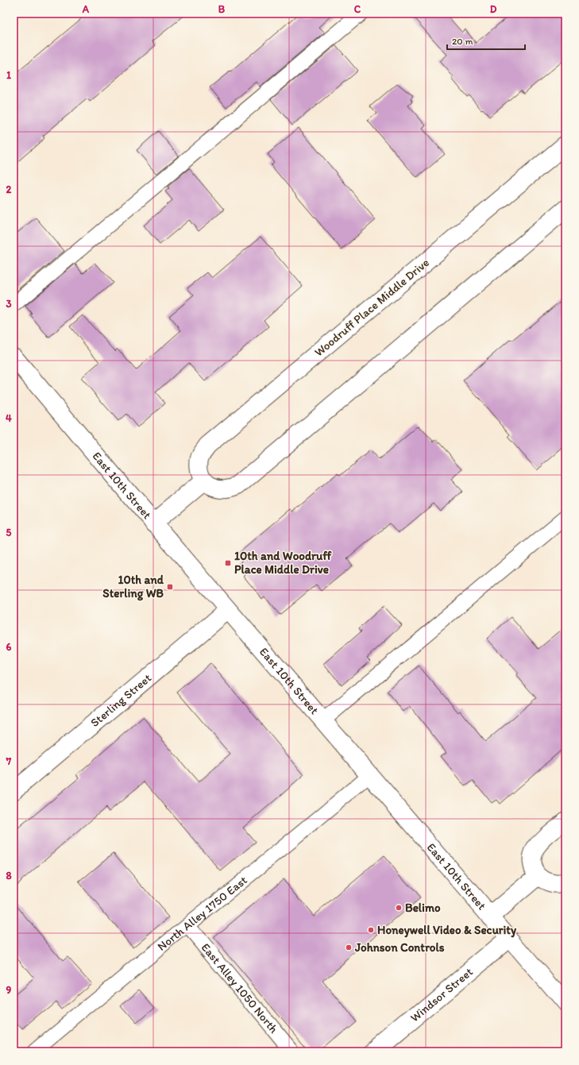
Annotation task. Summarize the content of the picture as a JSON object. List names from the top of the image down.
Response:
{
  "streets": {
    "street": [
      "Woodruff Place Middle Drive",
      "East 10th Street",
      "Sterling Street",
      "Windsor Street"
    ],
    "lane": ["North Alley 1750 East", "East Alley 1050 North"]
  },
  "crossings": [
    ["East 10th Street", "Sterling Street"],
    ["East 10th Street", "North Alley 1750 East"],
    ["East 10th Street", "Windsor Street"],
    ["North Alley 1750 East", "East Alley 1050 North"]
  ],
  "places": {
    "transit": ["10th and Woodruff Place Middle Drive", "10th and Sterling WB"],
    "other": ["Belimo", "Honeywell Video & Security", "Johnson Controls"]
  },
  "scale_bar": "20 m",
  "grid": {
    "columns": [
      "A",
      "B",
      "C",
      "D"
    ],
    "rows": [
      "1",
      "2",
      "3",
      "4",
      "5",
      "6",
      "7",
      "8",
      "9"
    ]
  }
}
